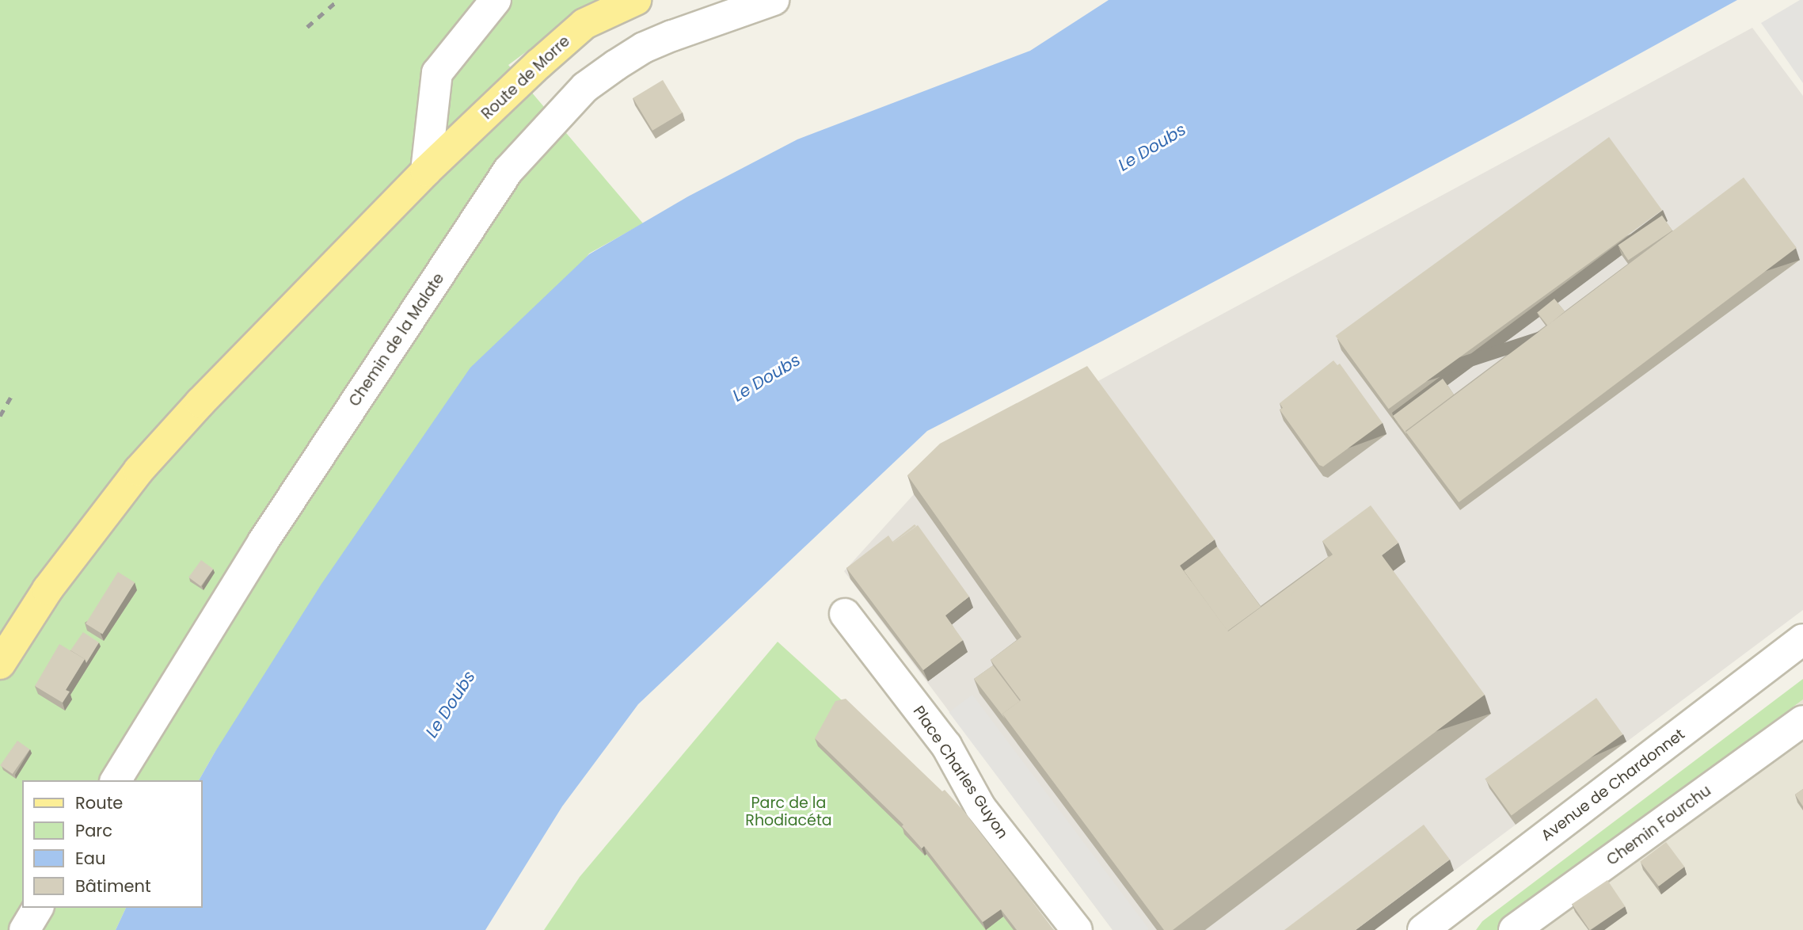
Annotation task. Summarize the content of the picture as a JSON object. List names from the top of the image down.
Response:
{
  "streets": {
    "main road": ["Route de Morre"],
    "street": [
      "Chemin de la Malate",
      "Place Charles Guyon",
      "Avenue de Chardonnet",
      "Chemin Fourchu"
    ]
  },
  "water": ["Le Doubs"],
  "parks": ["Parc de la Rhodiacéta"],
  "legend": [
    "Route",
    "Parc",
    "Eau",
    "Bâtiment"
  ]
}
